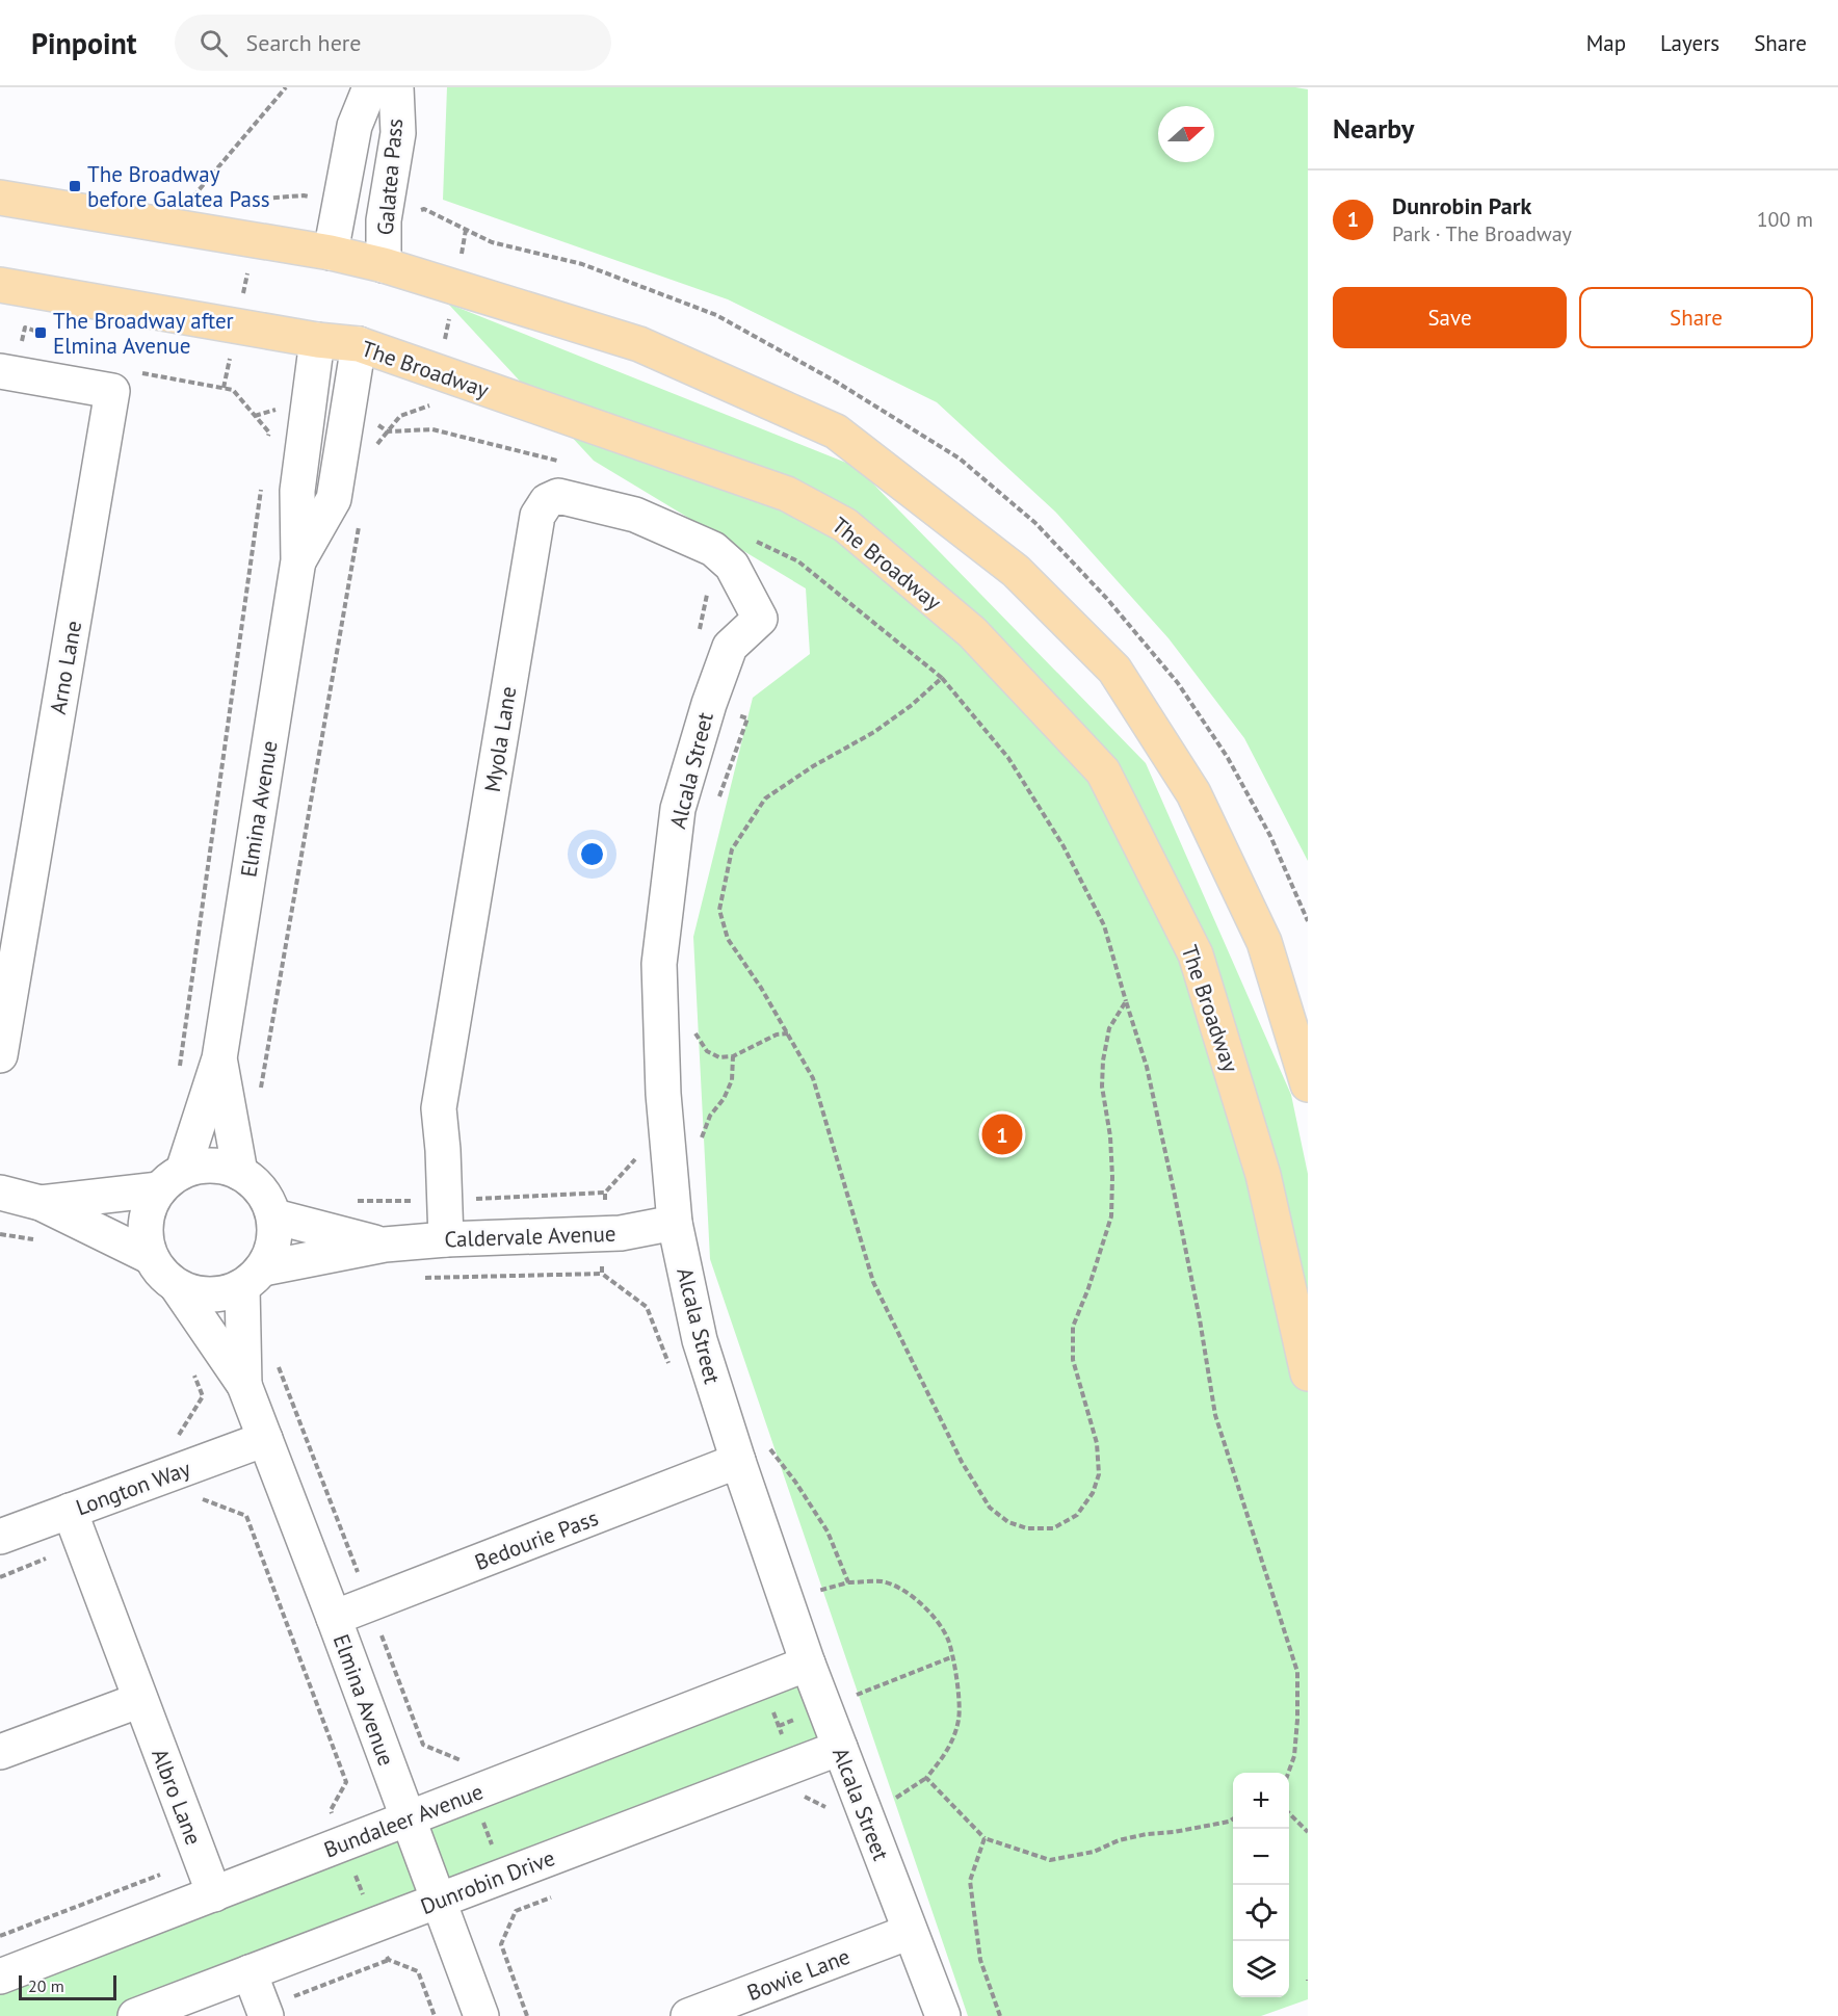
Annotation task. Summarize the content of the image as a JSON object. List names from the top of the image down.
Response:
{
  "streets": {
    "main road": ["The Broadway"],
    "street": [
      "Galatea Pass",
      "Arno Lane",
      "Myola Lane",
      "Alcala Street",
      "Elmina Avenue",
      "Caldervale Avenue",
      "Longton Way",
      "Bedourie Pass",
      "Albro Lane",
      "Bundaleer Avenue",
      "Dunrobin Drive",
      "Bowie Lane"
    ]
  },
  "crossings": [
    ["The Broadway", "Elmina Avenue"],
    ["Myola Lane", "Alcala Street"],
    ["Myola Lane", "Caldervale Avenue"],
    ["Alcala Street", "Caldervale Avenue"],
    ["Alcala Street", "Bedourie Pass"],
    ["Alcala Street", "Bundaleer Avenue"],
    ["Alcala Street", "Dunrobin Drive"],
    ["Alcala Street", "Bowie Lane"],
    ["Elmina Avenue", "Caldervale Avenue"],
    ["Elmina Avenue", "Longton Way"],
    ["Elmina Avenue", "Bedourie Pass"],
    ["Elmina Avenue", "Bundaleer Avenue"],
    ["Elmina Avenue", "Dunrobin Drive"],
    ["Longton Way", "Albro Lane"],
    ["Albro Lane", "Bundaleer Avenue"]
  ],
  "places": {
    "transit": ["The Broadway before Galatea Pass", "The Broadway after Elmina Avenue"]
  },
  "scale_bar": "20 m",
  "north": "right",
  "page": {
    "header": "Pinpoint",
    "search": "Search here",
    "nav": ["Map", "Layers", "Share"],
    "heading": "Nearby",
    "list": [
      {
        "mark": "1",
        "name": "Dunrobin Park",
        "note": "Park · The Broadway",
        "value": "100 m"
      }
    ],
    "buttons": ["Save", "Share"],
    "pins": "1",
    "map_buttons": ["+", "−"],
    "scale": "20 m"
  }
}
